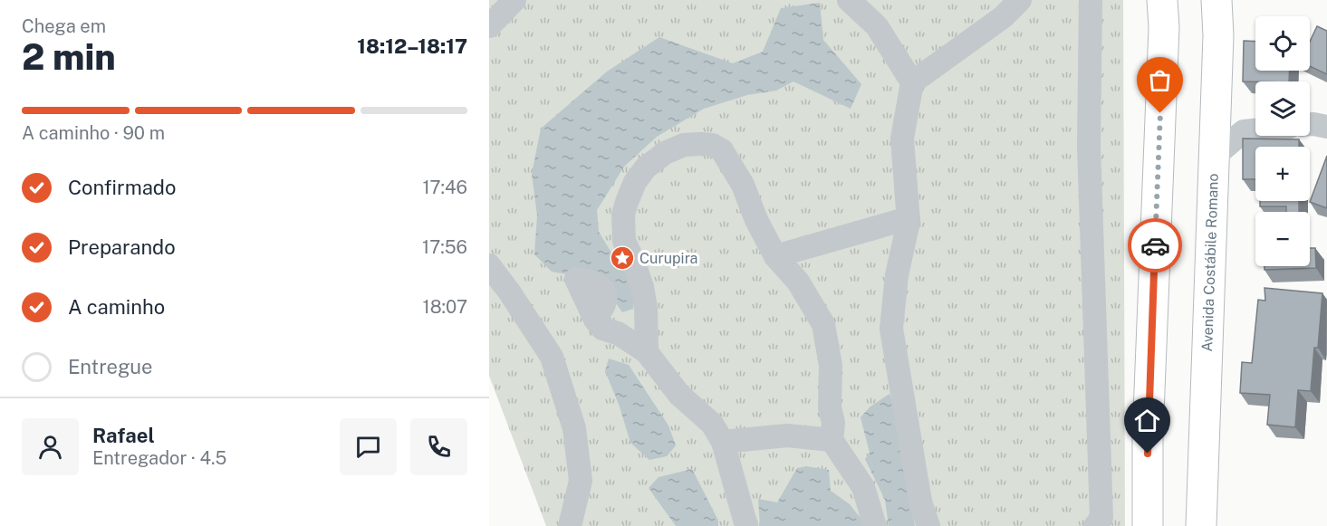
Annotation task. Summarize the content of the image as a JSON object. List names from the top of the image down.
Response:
{
  "streets": {
    "main road": ["Avenida Costábile Romano"]
  },
  "places": {
    "place": ["Curupira"]
  },
  "page": {
    "heading": ["2 min", "Chega em", "18:12–18:17"],
    "panel": ["Rafael", "Entregador · 4.5"],
    "map_buttons": ["+", "−"],
    "bar": "A caminho · 90 m",
    "list": [
      ["Confirmado", "17:46"],
      ["Preparando", "17:56"],
      ["A caminho", "18:07"],
      "Entregue"
    ]
  }
}
